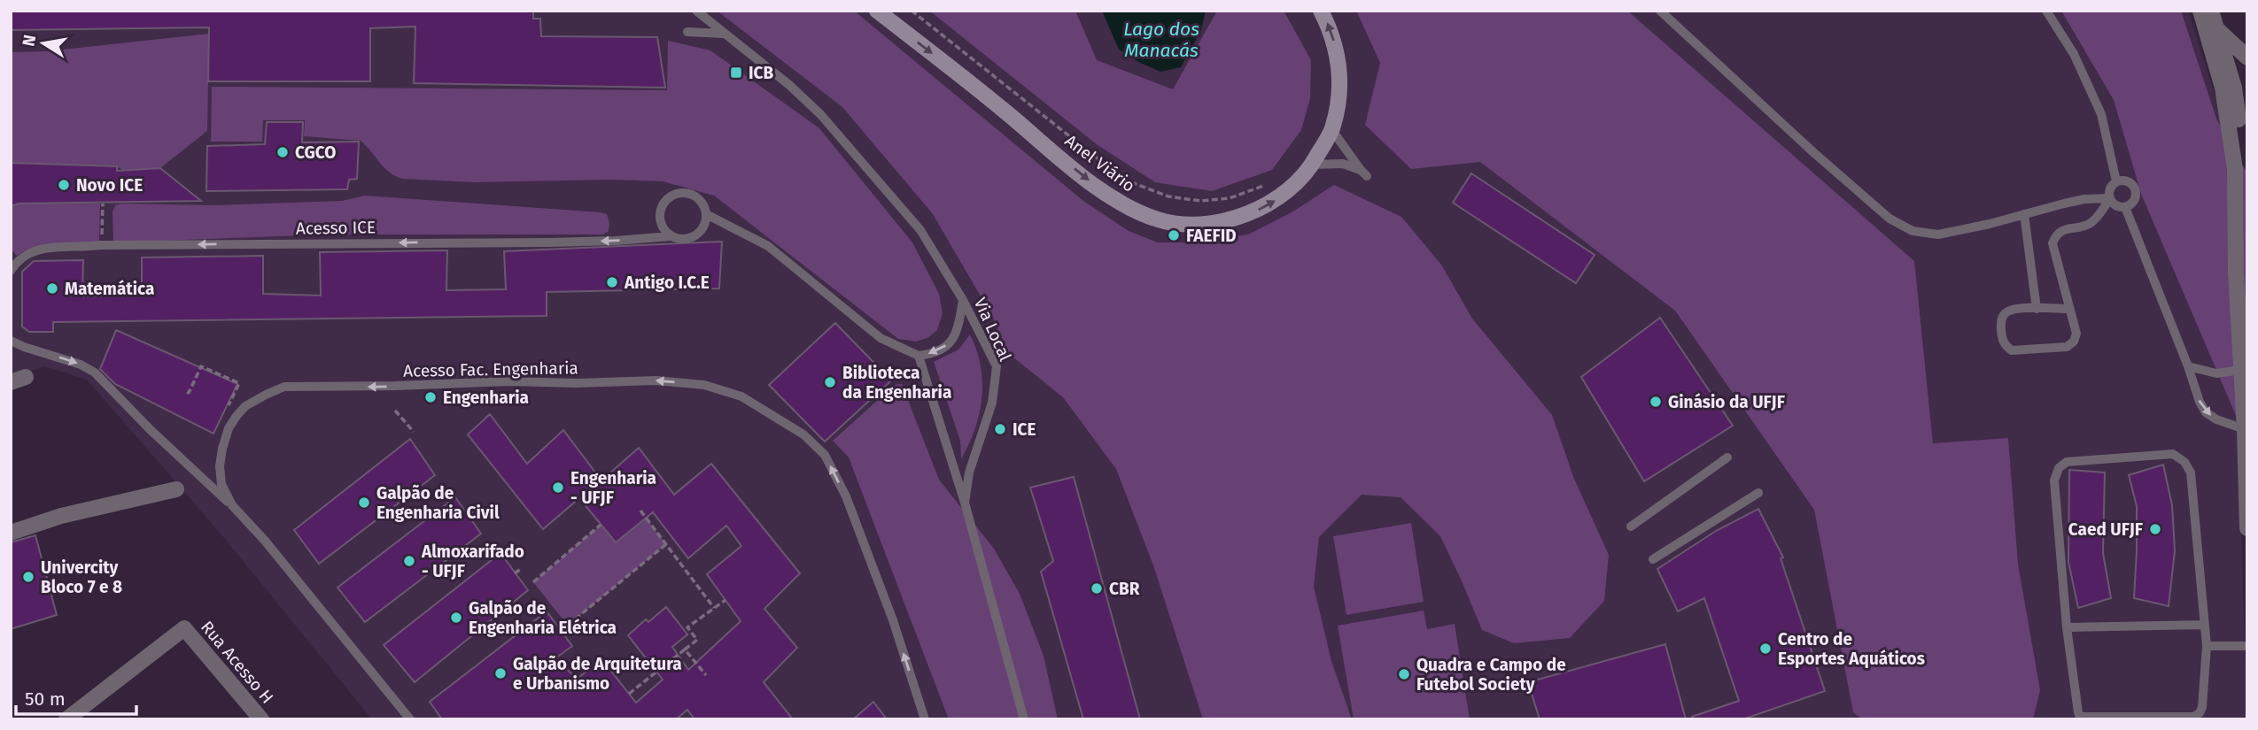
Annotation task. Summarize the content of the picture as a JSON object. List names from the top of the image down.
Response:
{
  "streets": {
    "main road": ["Anel Viário"],
    "street": ["Rua Acesso H"],
    "lane": ["Acesso ICE", "Via Local", "Acesso Fac. Engenharia"]
  },
  "one_way": ["Acesso ICE", "Acesso Fac. Engenharia"],
  "water": ["Lago dos Manacás"],
  "places": {
    "transit": ["ICB"],
    "other": [
      "CGCO",
      "Novo ICE",
      "FAEFID",
      "Antigo I.C.E",
      "Matemática",
      "Biblioteca da Engenharia",
      "Engenharia",
      "Ginásio da UFJF",
      "ICE",
      "Engenharia - UFJF",
      "Galpão de Engenharia Civil",
      "Caed UFJF",
      "Almoxarifado - UFJF",
      "Univercity Bloco 7 e 8",
      "CBR",
      "Galpão de Engenharia Elétrica",
      "Centro de Esportes Aquáticos",
      "Galpão de Arquitetura e Urbanismo",
      "Quadra e Campo de Futebol Society"
    ]
  },
  "scale_bar": "50 m",
  "north": "left"
}
